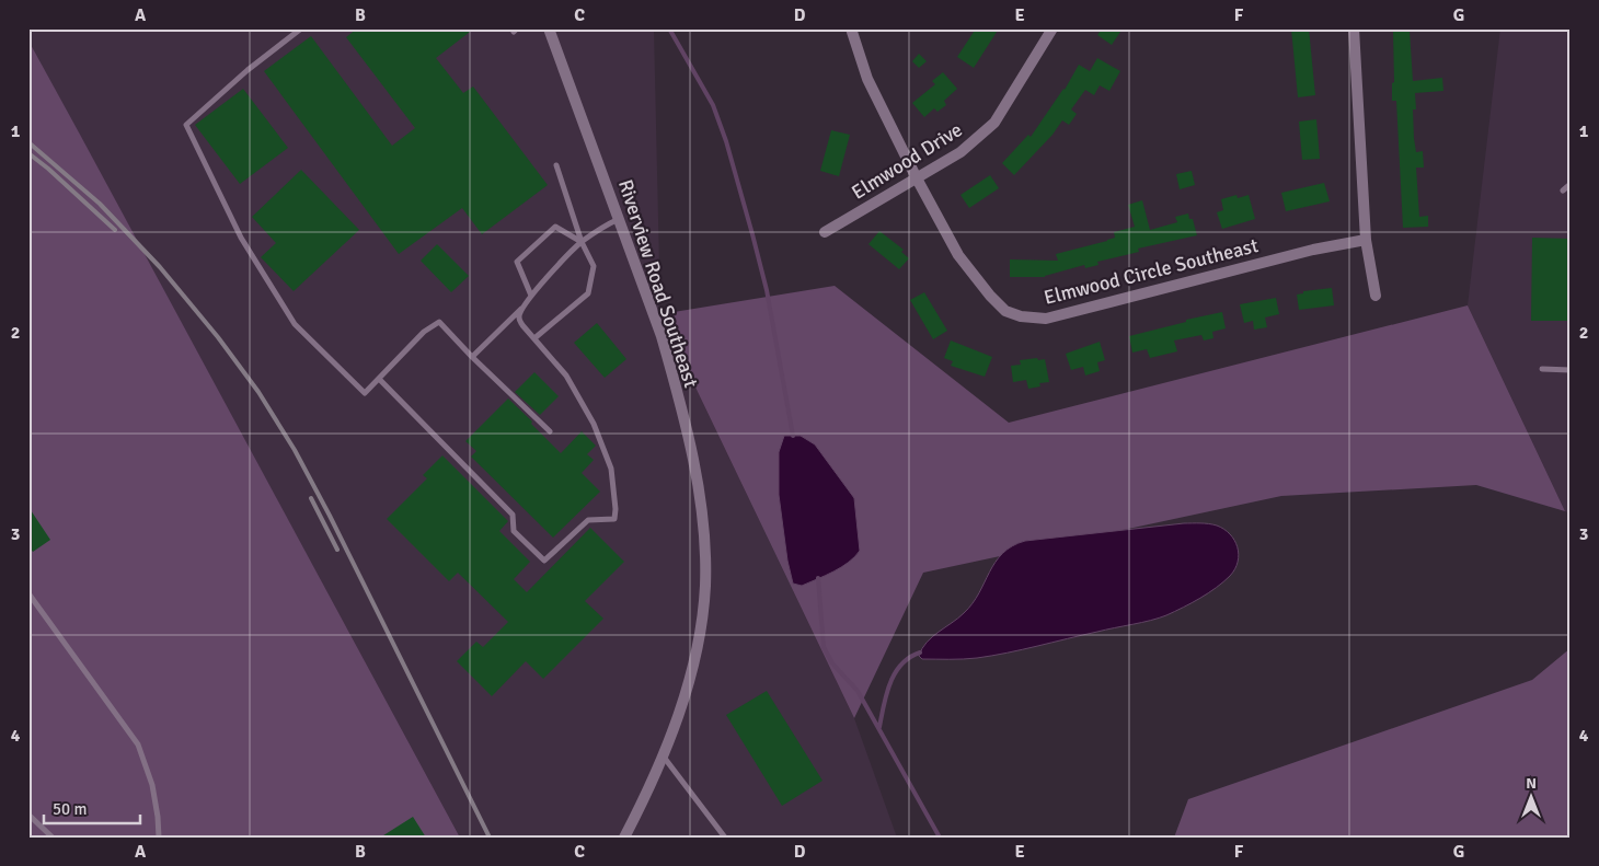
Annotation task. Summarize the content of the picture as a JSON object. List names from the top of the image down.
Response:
{
  "streets": {
    "street": ["Elmwood Drive", "Elmwood Circle Southeast", "Riverview Road Southeast"]
  },
  "crossings": [
    ["Elmwood Drive", "Elmwood Circle Southeast"]
  ],
  "scale_bar": "50 m",
  "north": "top",
  "grid": {
    "columns": [
      "A",
      "B",
      "C",
      "D",
      "E",
      "F",
      "G"
    ],
    "rows": [
      "1",
      "2",
      "3",
      "4"
    ]
  }
}
